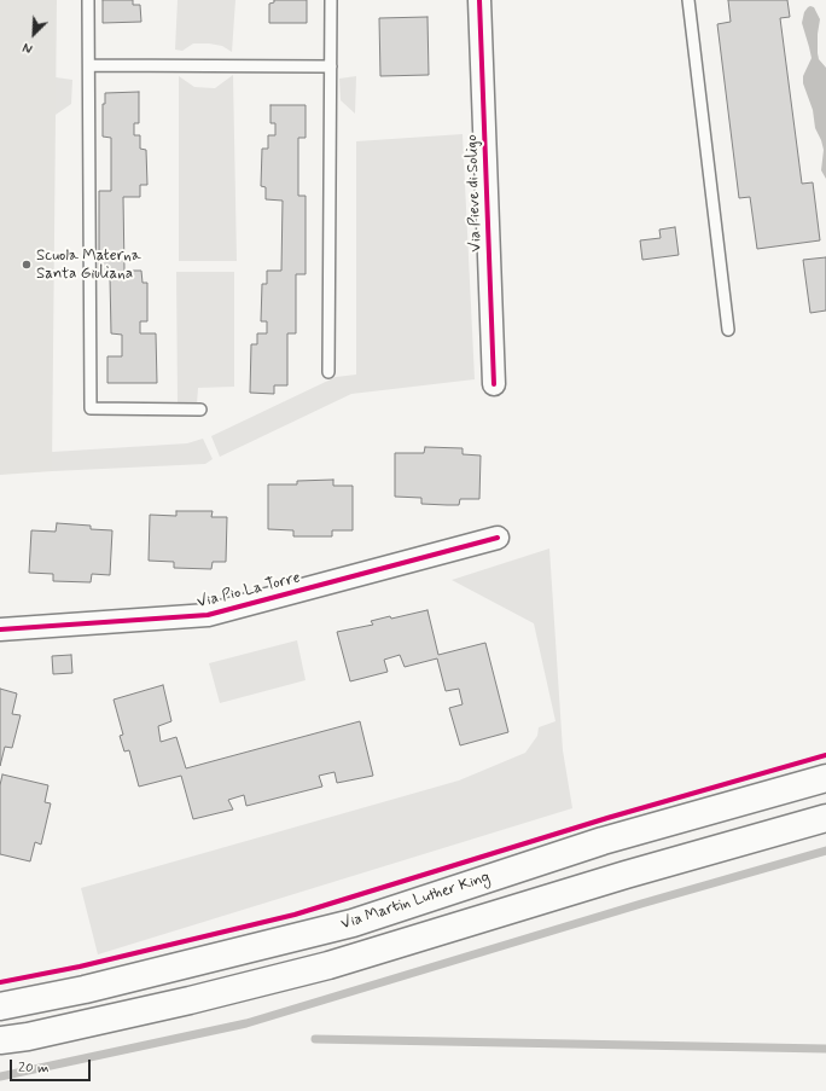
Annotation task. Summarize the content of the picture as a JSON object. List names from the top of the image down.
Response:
{
  "streets": {
    "main road": ["Via Martin Luther King"],
    "street": ["Via Pieve di Soligo", "Via Pio La Torre"]
  },
  "places": ["Scuola Materna Santa Giuliana"],
  "scale_bar": "20 m",
  "north": "bottom left"
}
